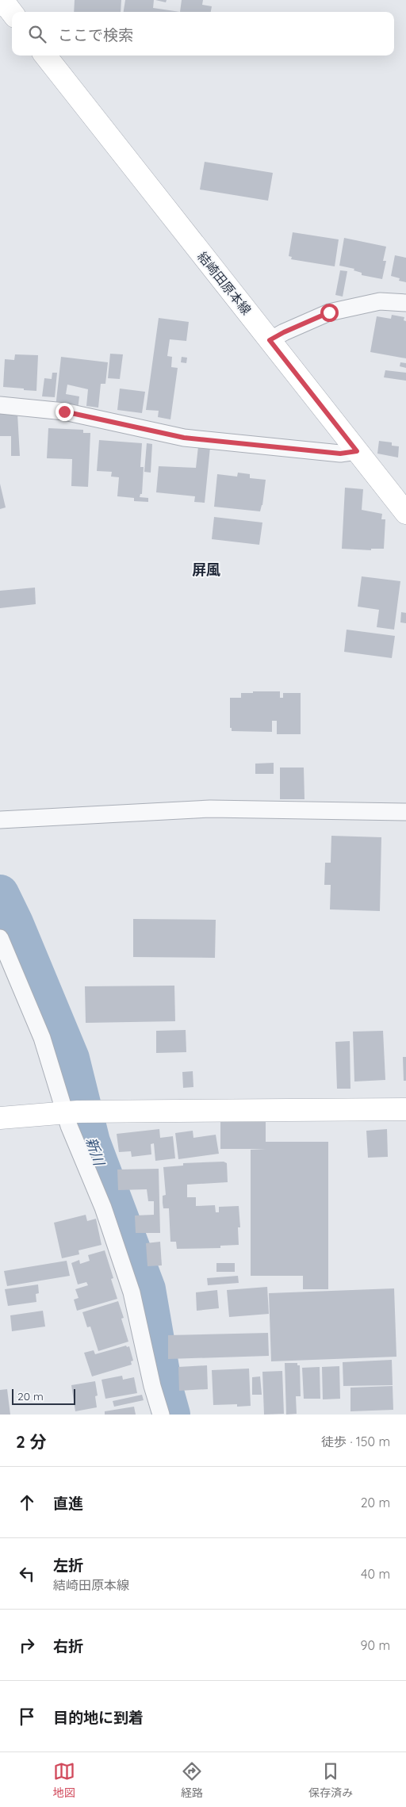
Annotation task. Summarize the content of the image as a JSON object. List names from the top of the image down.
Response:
{
  "streets": {
    "main road": ["結崎田原本線"]
  },
  "districts": ["屏風"],
  "water": ["新川"],
  "scale_bar": "20 m",
  "page": {
    "search": "ここで検索",
    "scale": "20 m",
    "heading": ["2 分", "徒歩 · 150 m"],
    "list": [
      ["直進", "20 m"],
      ["左折", "結崎田原本線", "40 m"],
      ["右折", "90 m"],
      "目的地に到着"
    ],
    "nav": ["地図", "経路", "保存済み"]
  }
}
